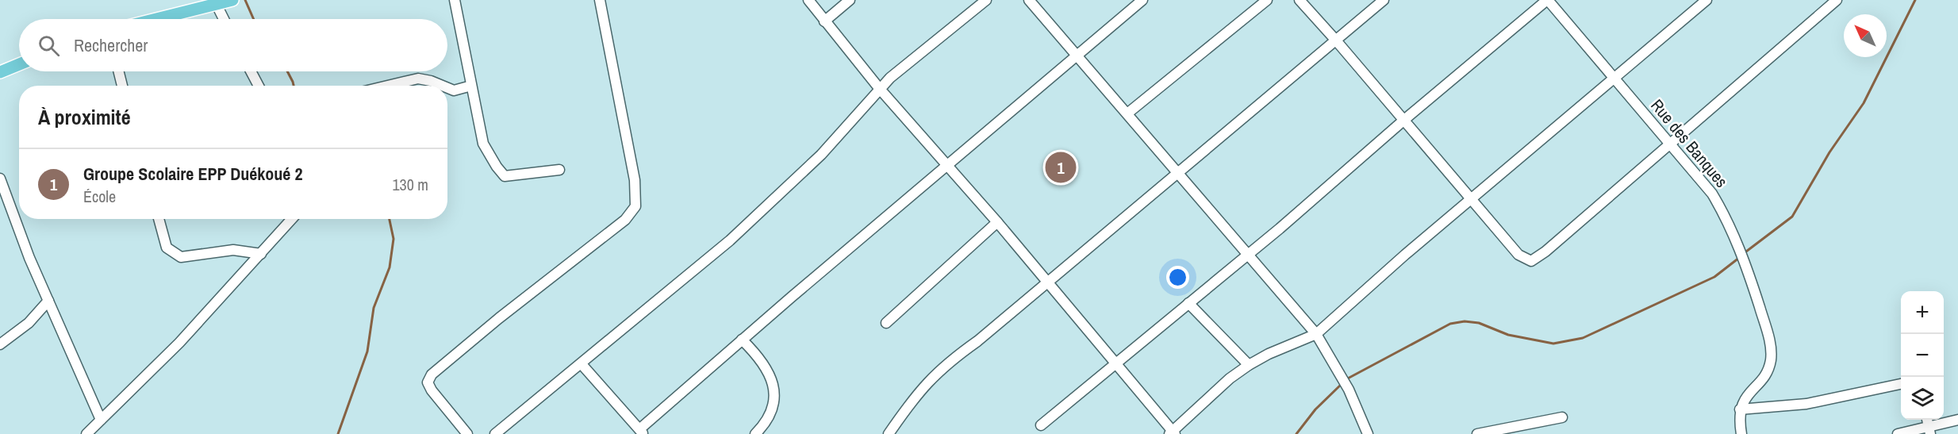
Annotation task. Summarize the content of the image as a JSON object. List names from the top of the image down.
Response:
{
  "streets": {
    "street": ["Rue des Banques"]
  },
  "north": "top left",
  "page": {
    "search": "Rechercher",
    "heading": "À proximité",
    "list": [
      {
        "mark": "1",
        "name": "Groupe Scolaire EPP Duékoué 2",
        "note": "École",
        "value": "130 m"
      }
    ],
    "pins": "1",
    "map_buttons": ["+", "−"]
  }
}
